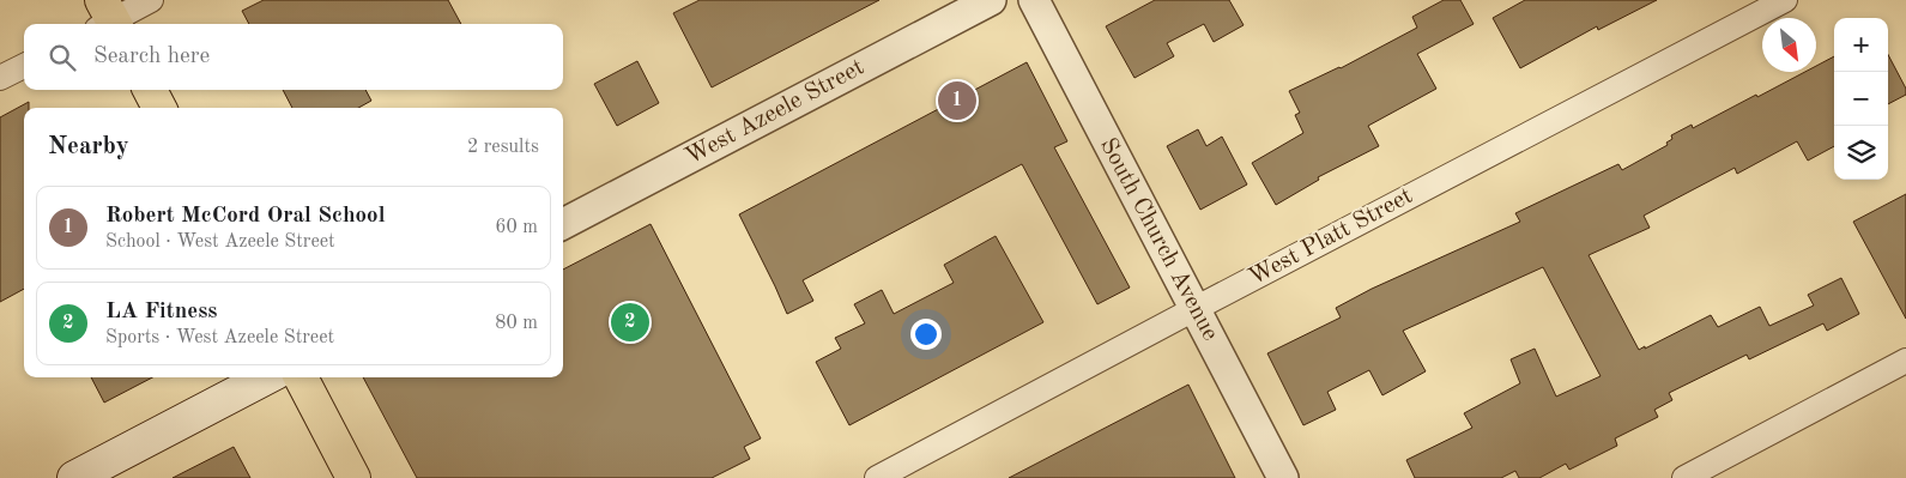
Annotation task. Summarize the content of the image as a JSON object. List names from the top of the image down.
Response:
{
  "streets": {
    "street": ["West Azeele Street", "West Platt Street", "South Church Avenue"]
  },
  "crossings": [
    ["West Platt Street", "South Church Avenue"]
  ],
  "north": "bottom right",
  "page": {
    "map_buttons": ["+", "−"],
    "search": "Search here",
    "pins": ["1", "2"],
    "heading": ["Nearby", "2 results"],
    "list": [
      {
        "mark": "1",
        "name": "Robert McCord Oral School",
        "note": "School · West Azeele Street",
        "value": "60 m"
      },
      {
        "mark": "2",
        "name": "LA Fitness",
        "note": "Sports · West Azeele Street",
        "value": "80 m"
      }
    ]
  }
}
